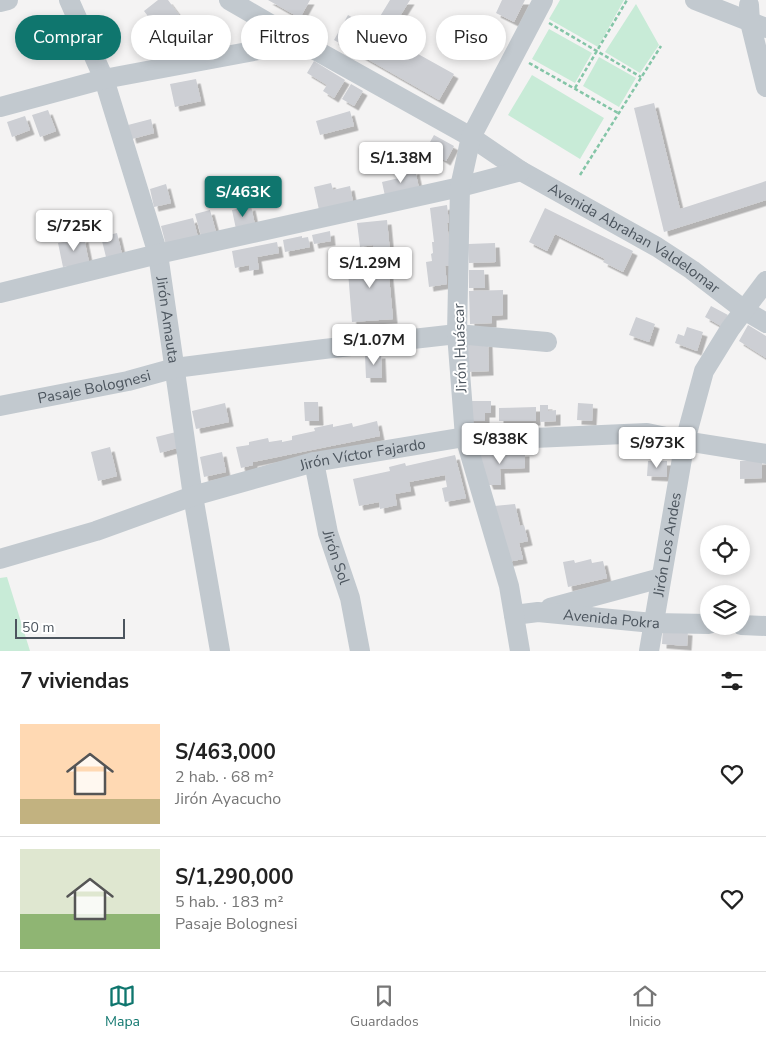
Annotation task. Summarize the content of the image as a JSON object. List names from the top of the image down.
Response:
{
  "streets": {
    "street": [
      "Avenida Abrahan Valdelomar",
      "Jirón Amauta",
      "Jirón Huáscar",
      "Pasaje Bolognesi",
      "Jirón Víctor Fajardo",
      "Jirón Los Andes",
      "Jirón Sol",
      "Avenida Pokra"
    ]
  },
  "crossings": [
    ["Avenida Abrahan Valdelomar", "Jirón Huáscar"],
    ["Avenida Abrahan Valdelomar", "Jirón Los Andes"],
    ["Jirón Amauta", "Pasaje Bolognesi"],
    ["Jirón Amauta", "Jirón Víctor Fajardo"],
    ["Jirón Huáscar", "Pasaje Bolognesi"],
    ["Jirón Huáscar", "Jirón Víctor Fajardo"],
    ["Jirón Huáscar", "Avenida Pokra"],
    ["Jirón Víctor Fajardo", "Jirón Los Andes"],
    ["Jirón Víctor Fajardo", "Jirón Sol"],
    ["Jirón Los Andes", "Avenida Pokra"]
  ],
  "scale_bar": "50 m",
  "page": {
    "chip": [
      "Comprar",
      "Alquilar",
      "Filtros",
      "Nuevo",
      "Piso"
    ],
    "price": [
      "S/1.38M",
      "S/463K",
      "S/725K",
      "S/1.29M",
      "S/1.07M",
      "S/838K",
      "S/973K"
    ],
    "scale": "50 m",
    "heading": "7 viviendas",
    "list": [
      {
        "name": "S/463,000",
        "note": "2 hab. · 68 m² · Jirón Ayacucho"
      },
      {
        "name": "S/1,290,000",
        "note": "5 hab. · 183 m² · Pasaje Bolognesi"
      }
    ],
    "tabs": ["Mapa", "Guardados", "Inicio"]
  }
}
